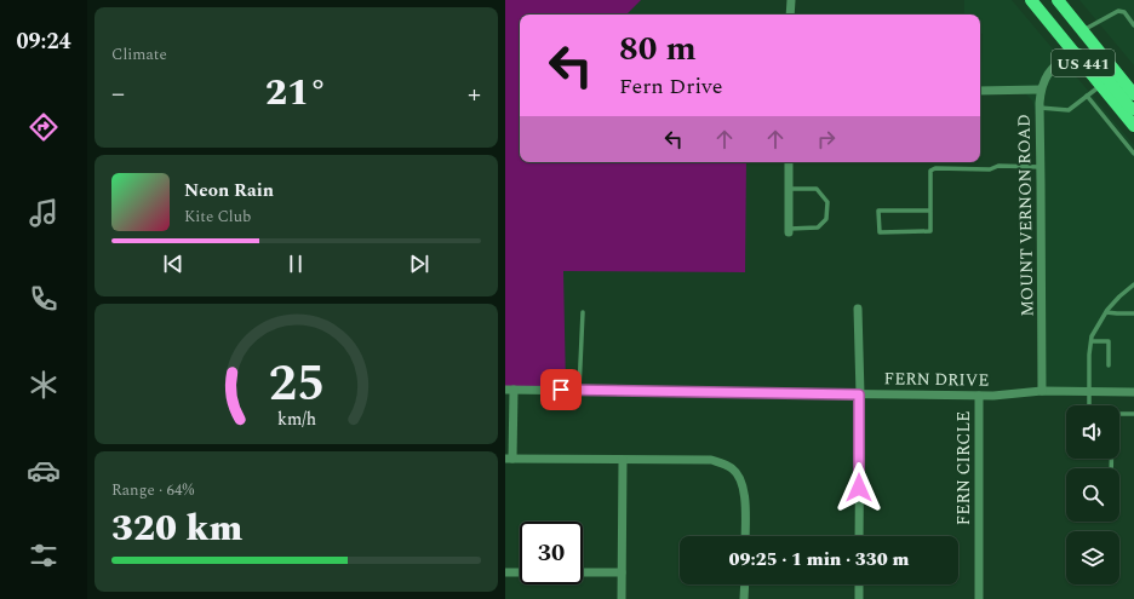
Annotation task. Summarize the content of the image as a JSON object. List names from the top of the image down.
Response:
{
  "streets": {
    "main road": ["US 441"],
    "street": ["MOUNT VERNON ROAD", "FERN DRIVE", "FERN CIRCLE"]
  },
  "crossings": [
    ["US 441", "MOUNT VERNON ROAD"],
    ["MOUNT VERNON ROAD", "FERN DRIVE"],
    ["FERN DRIVE", "FERN CIRCLE"]
  ],
  "page": {
    "tabs": "09:24",
    "tile": [
      "Climate",
      ["Range · 64%", "320 km"]
    ],
    "turn": ["80 m", "Fern Drive"],
    "heat": ["−", "21°", "+"],
    "song": ["Neon Rain", "Kite Club"],
    "limit": "30",
    "trip": "09:25 · 1 min · 330 m",
    "gauge": ["25", "km/h"]
  }
}
